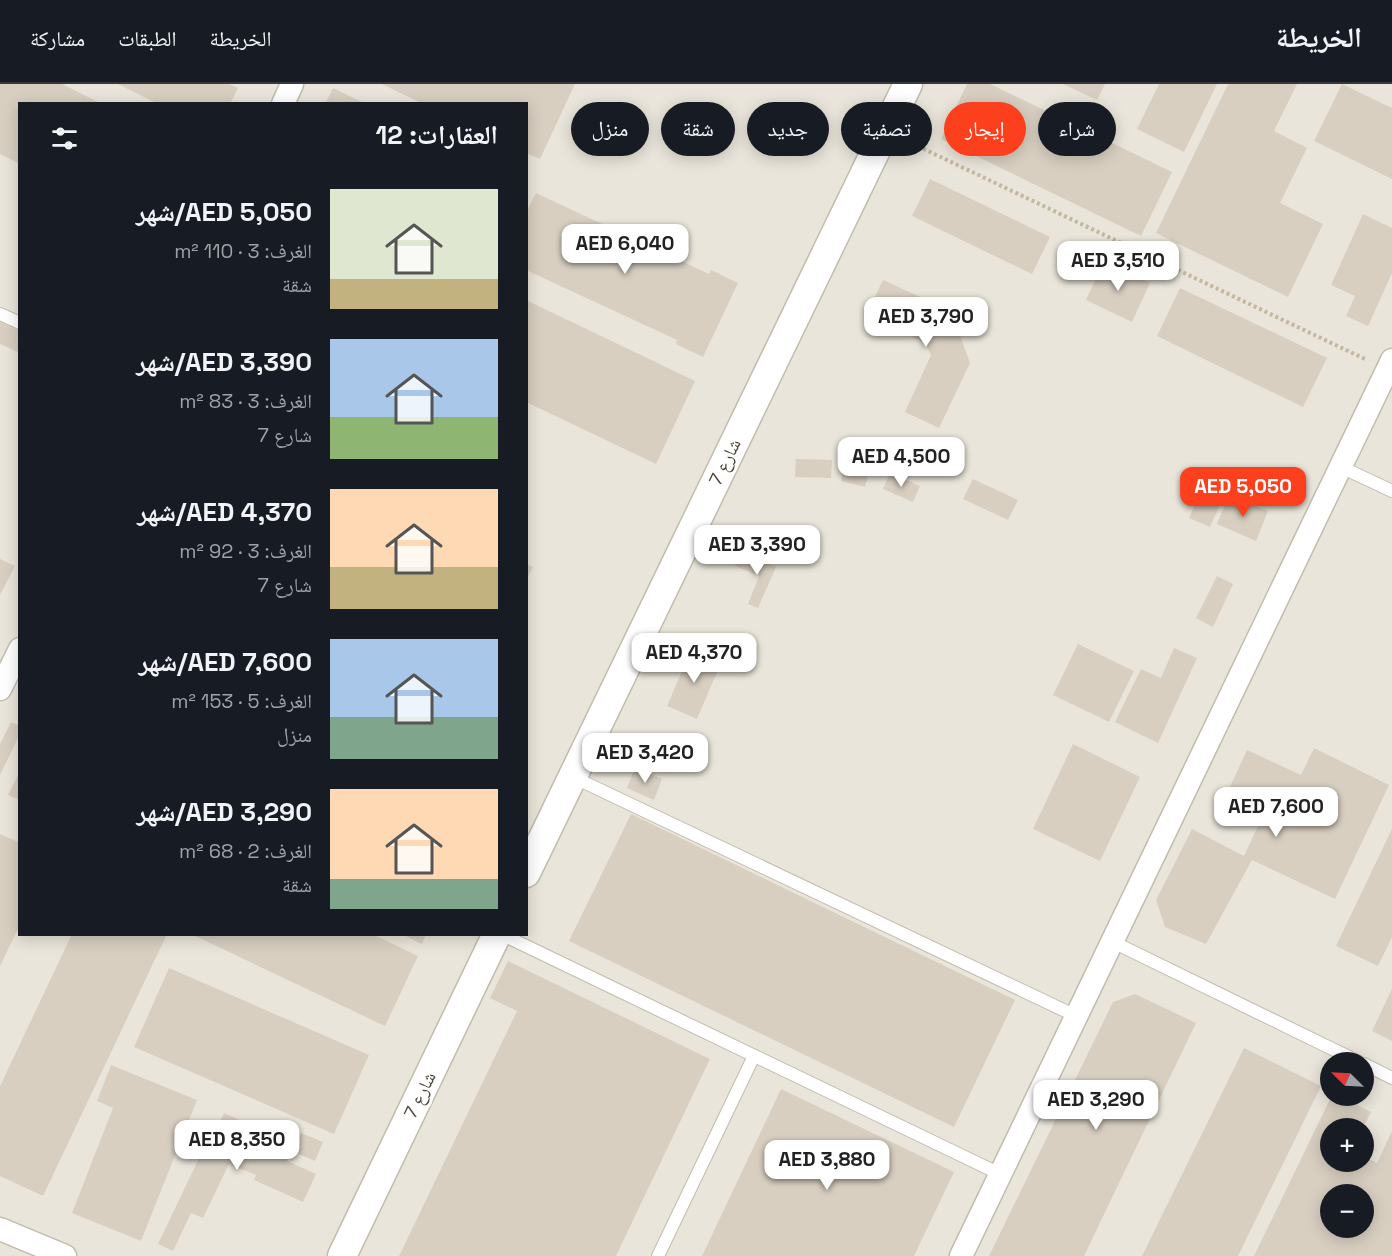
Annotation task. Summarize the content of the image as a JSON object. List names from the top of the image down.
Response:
{
  "streets": {
    "street": ["شارع 7"]
  },
  "north": "top left",
  "page": {
    "header": "الخريطة",
    "nav": ["الخريطة", "الطبقات", "مشاركة"],
    "chip": [
      "شراء",
      "إيجار",
      "تصفية",
      "جديد",
      "شقة",
      "منزل"
    ],
    "heading": "العقارات: 12",
    "list": [
      {
        "name": "AED 5,050/شهر",
        "note": "الغرف: 3 · 110 m² · شقة"
      },
      {
        "name": "AED 3,390/شهر",
        "note": "الغرف: 3 · 83 m² · شارع 7"
      },
      {
        "name": "AED 4,370/شهر",
        "note": "الغرف: 3 · 92 m² · شارع 7"
      },
      {
        "name": "AED 7,600/شهر",
        "note": "الغرف: 5 · 153 m² · منزل"
      },
      {
        "name": "AED 3,290/شهر",
        "note": "الغرف: 2 · 68 m² · شقة"
      }
    ],
    "price": [
      "AED 6,040",
      "AED 3,510",
      "AED 3,790",
      "AED 4,500",
      "AED 5,050",
      "AED 3,390",
      "AED 4,370",
      "AED 3,420",
      "AED 7,600",
      "AED 3,290",
      "AED 8,350",
      "AED 3,880"
    ],
    "map_buttons": ["+", "−"]
  }
}
